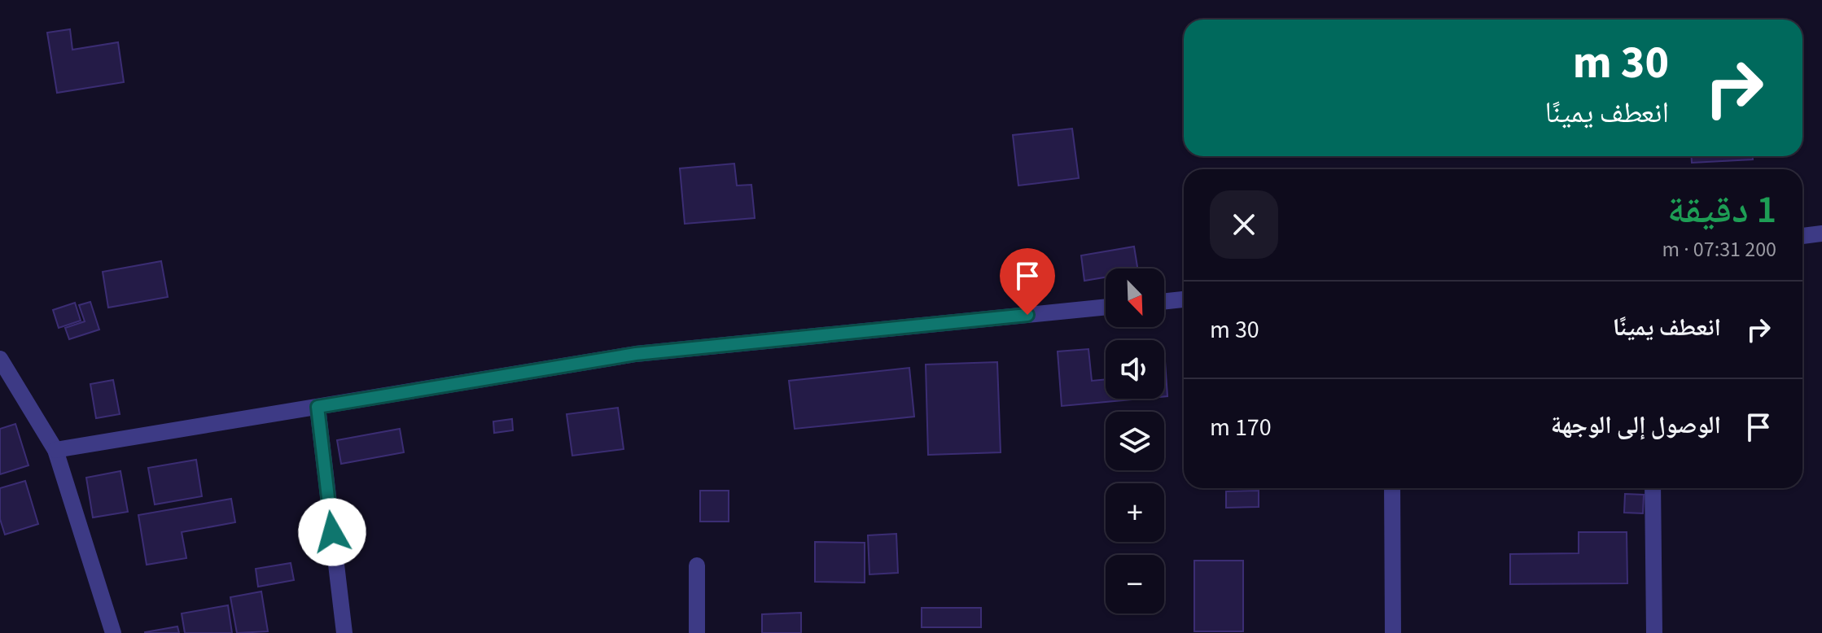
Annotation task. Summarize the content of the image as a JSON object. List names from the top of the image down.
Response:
{
  "north": "bottom right",
  "page": {
    "turn": ["30 m", "انعطف يمينًا"],
    "heading": ["1 دقيقة", "200 m · 07:31"],
    "map_buttons": ["+", "−"],
    "list": [
      {
        "name": "انعطف يمينًا",
        "value": "30 m"
      },
      {
        "name": "الوصول إلى الوجهة",
        "value": "170 m"
      }
    ]
  }
}
